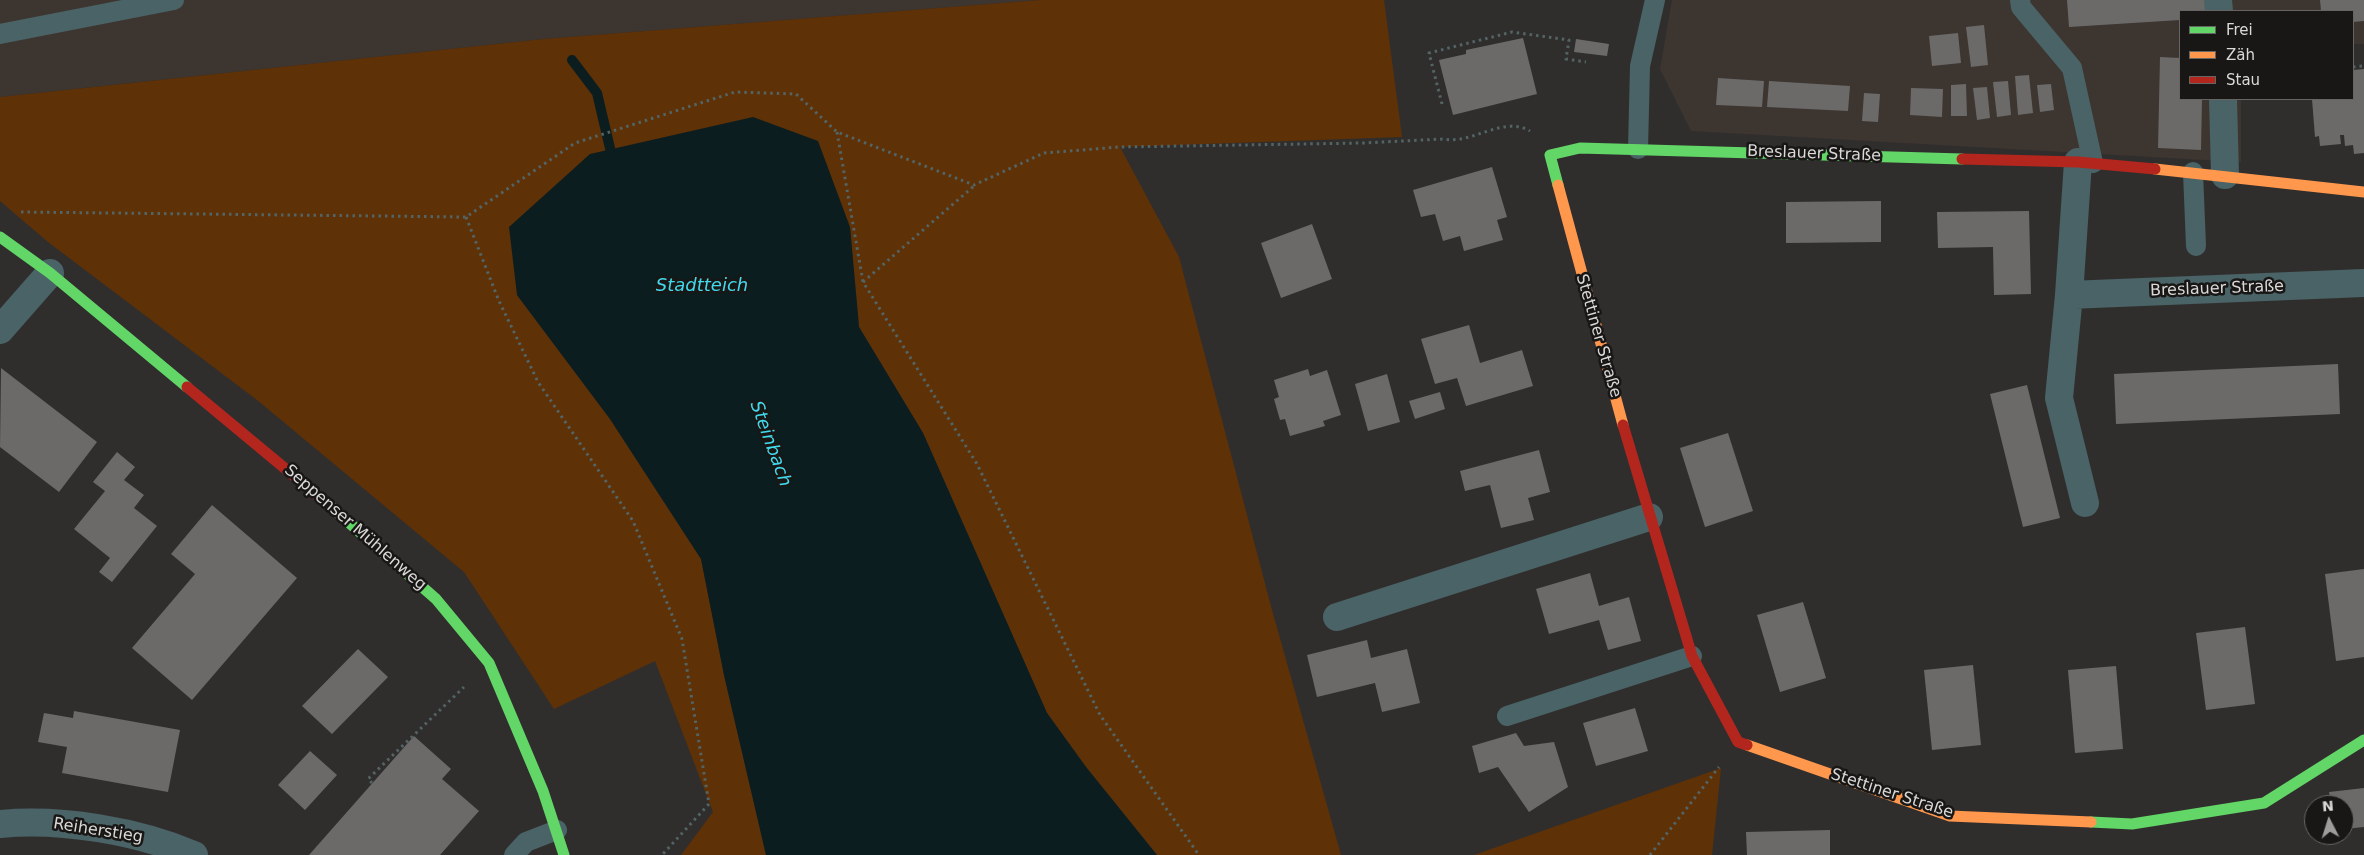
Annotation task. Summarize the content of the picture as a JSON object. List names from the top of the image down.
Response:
{
  "streets": {
    "street": [
      "Breslauer Straße",
      "Stettiner Straße",
      "Seppenser Mühlenweg",
      "Reiherstieg"
    ]
  },
  "crossings": [
    ["Breslauer Straße", "Stettiner Straße"]
  ],
  "water": ["Stadtteich", "Steinbach"],
  "legend": ["Frei", "Zäh", "Stau"],
  "north": "top"
}
